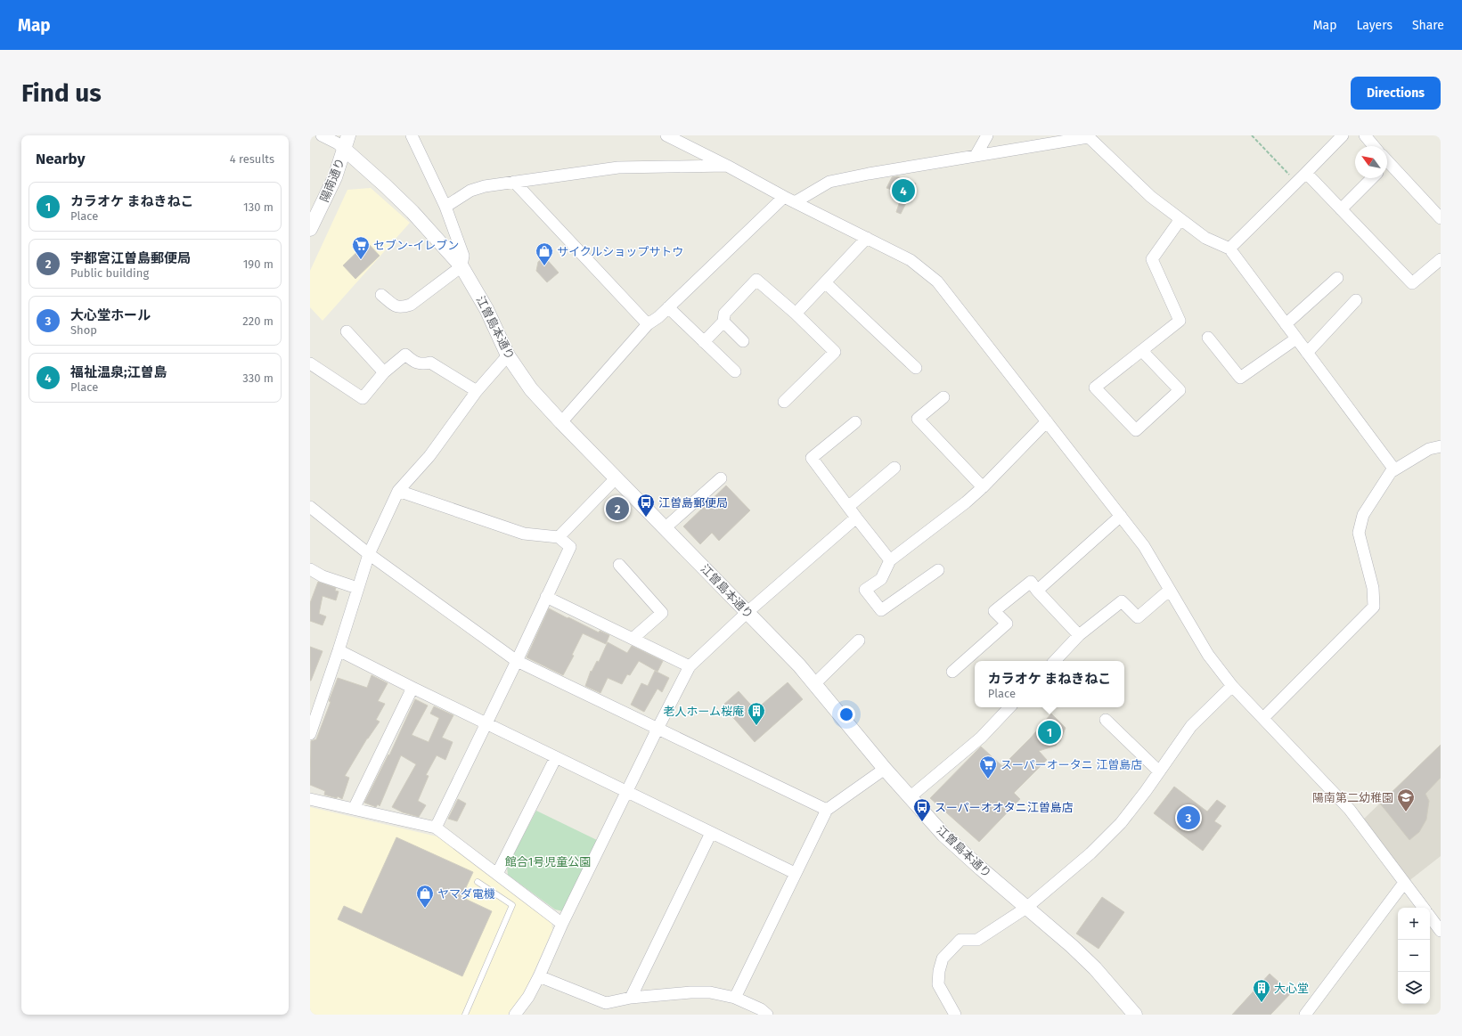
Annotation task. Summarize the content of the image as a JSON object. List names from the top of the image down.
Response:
{
  "streets": {
    "street": ["陽南通り", "江曽島本通り"]
  },
  "crossings": [
    ["陽南通り", "江曽島本通り"]
  ],
  "parks": ["館合1号児童公園"],
  "places": {
    "supermarket": ["セブン-イレブン", "スーパーオータニ 江曽島店"],
    "shop": ["サイクルショップサトウ", "ヤマダ電機"],
    "bus stop": ["江曽島郵便局", "スーパーオオタニ江曽島店"],
    "building": ["老人ホーム桜庵", "大心堂"],
    "school or university": ["陽南第二幼稚園"]
  },
  "north": "top left",
  "page": {
    "header": "Map",
    "nav": ["Map", "Layers", "Share"],
    "buttons": "Directions",
    "title": "Find us",
    "heading": ["Nearby", "4 results"],
    "pins": [
      "4",
      "2",
      "1",
      "3"
    ],
    "list": [
      {
        "mark": "1",
        "name": "カラオケ まねきねこ",
        "note": "Place",
        "value": "130 m"
      },
      {
        "mark": "2",
        "name": "宇都宮江曽島郵便局",
        "note": "Public building",
        "value": "190 m"
      },
      {
        "mark": "3",
        "name": "大心堂ホール",
        "note": "Shop",
        "value": "220 m"
      },
      {
        "mark": "4",
        "name": "福祉温泉;江曽島",
        "note": "Place",
        "value": "330 m"
      }
    ],
    "popup": ["カラオケ まねきねこ", "Place"],
    "map_buttons": ["+", "−"]
  }
}
